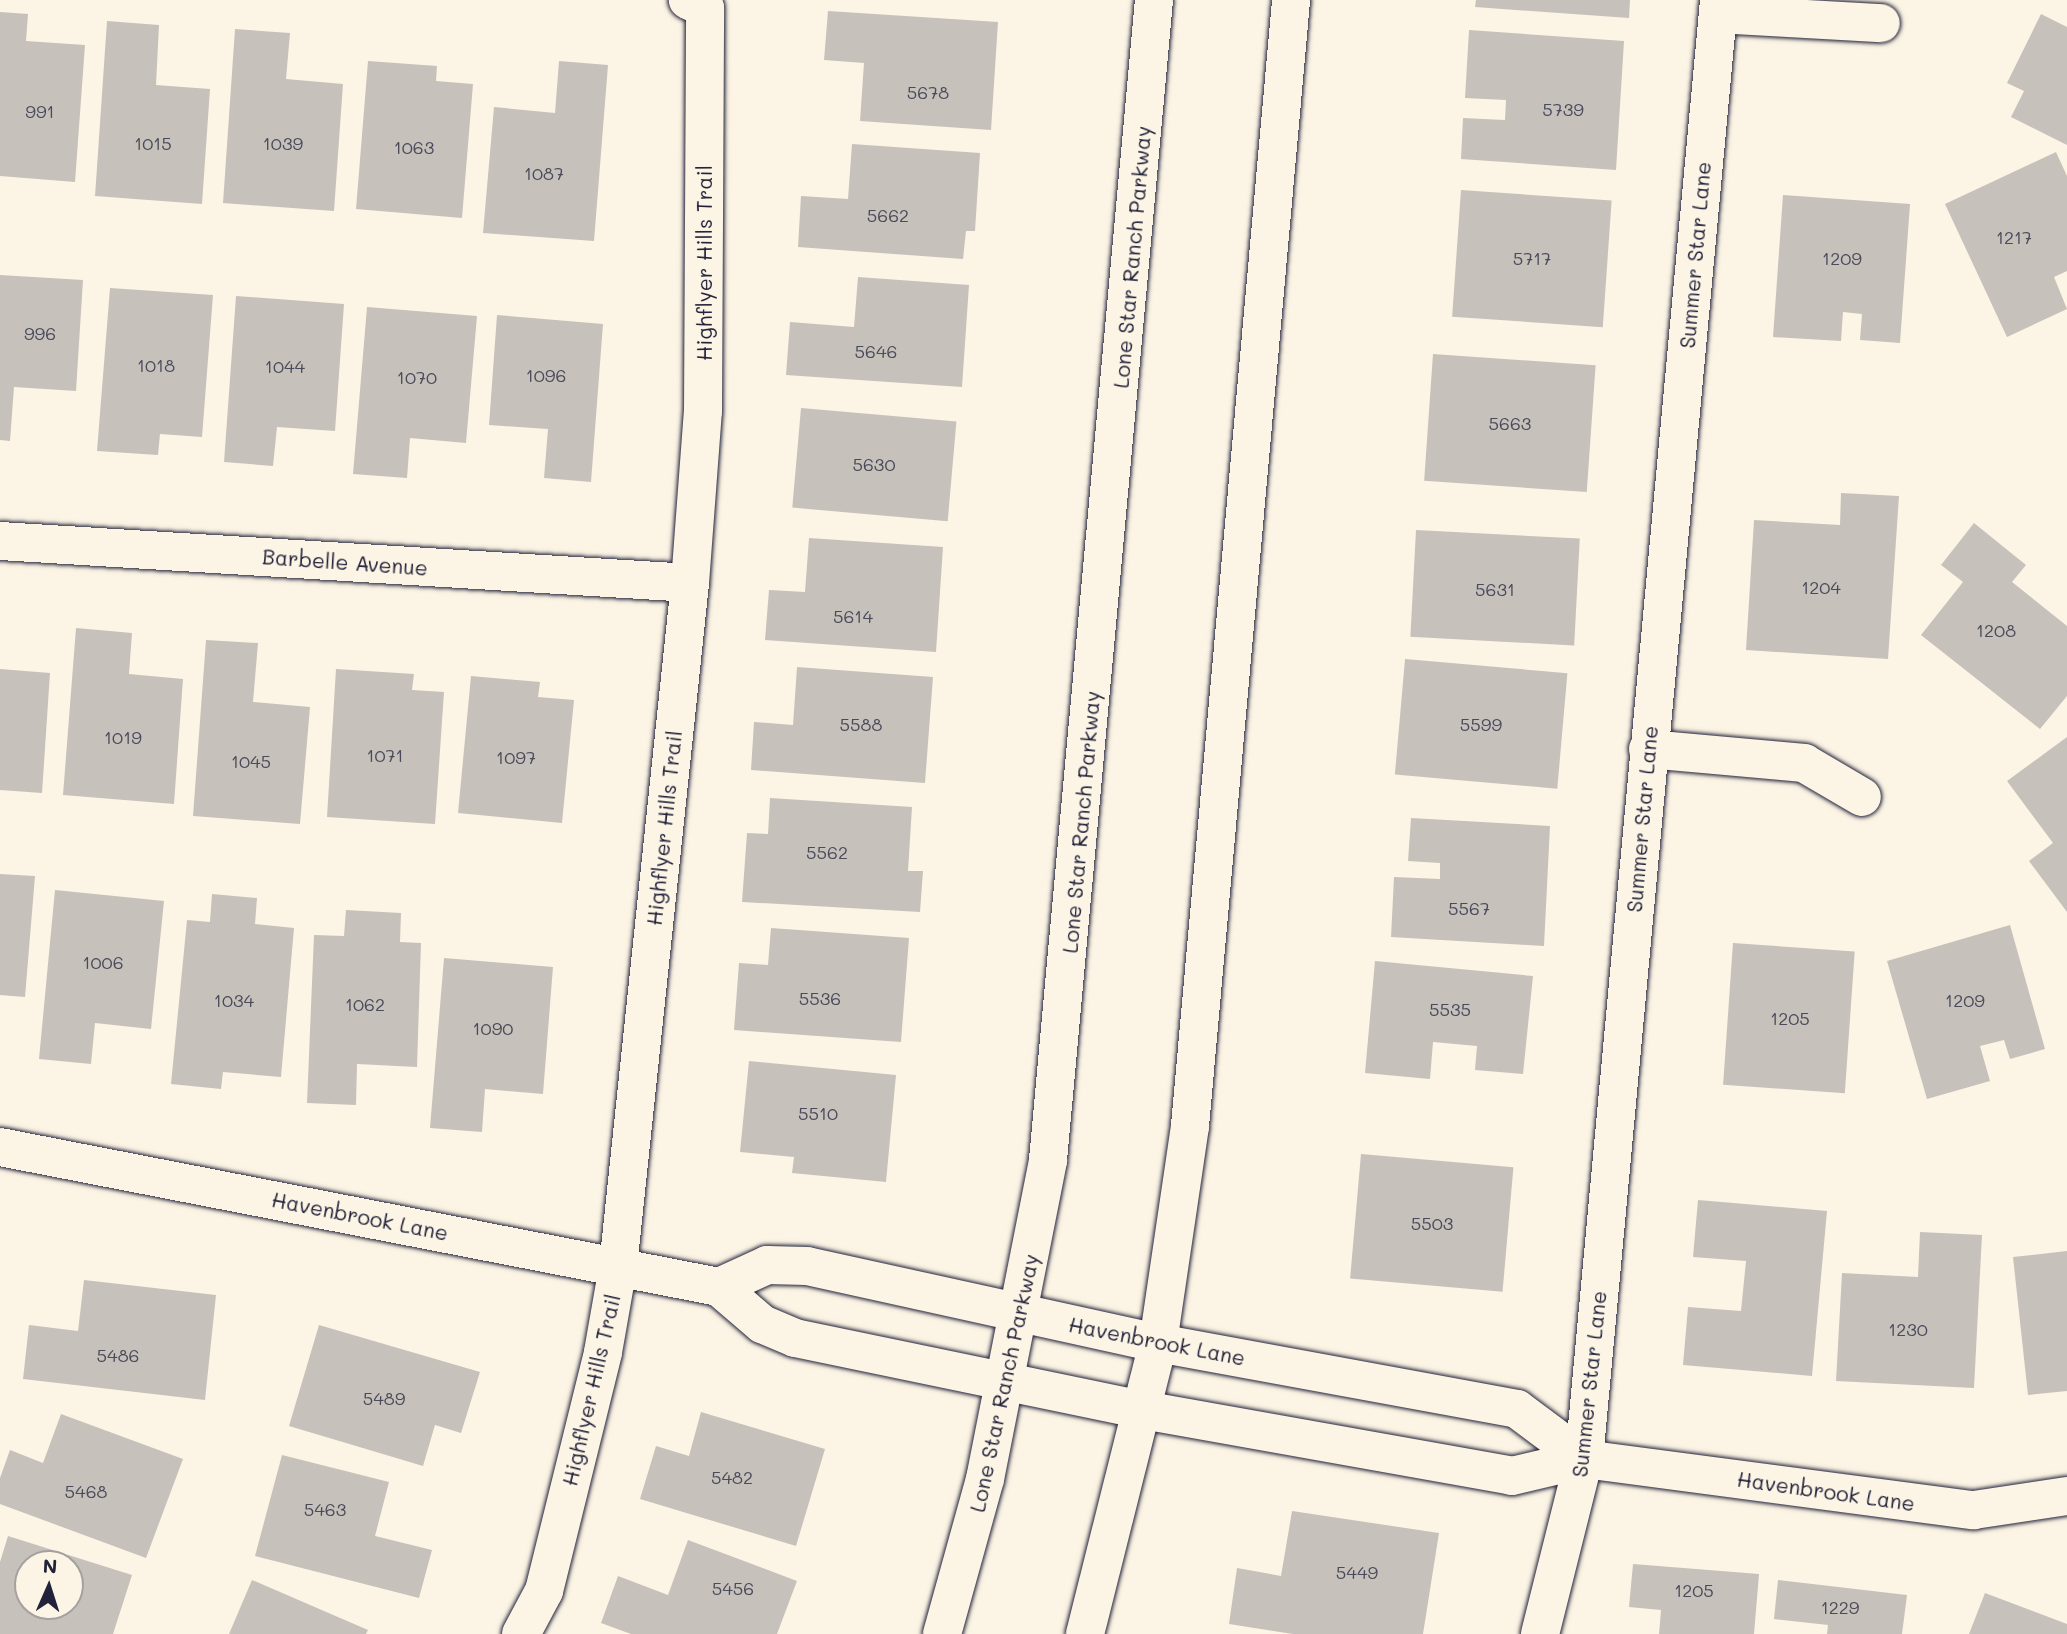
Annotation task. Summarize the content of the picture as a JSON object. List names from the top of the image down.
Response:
{
  "streets": {
    "street": [
      "Summer Star Lane",
      "Lone Star Ranch Parkway",
      "Highflyer Hills Trail",
      "Barbelle Avenue",
      "Havenbrook Lane"
    ]
  },
  "crossings": [
    ["Summer Star Lane", "Havenbrook Lane"],
    ["Lone Star Ranch Parkway", "Havenbrook Lane"],
    ["Highflyer Hills Trail", "Barbelle Avenue"],
    ["Highflyer Hills Trail", "Havenbrook Lane"]
  ],
  "house_numbers": [
    "5678",
    "5739",
    "991",
    "1015",
    "1039",
    "1063",
    "1087",
    "5662",
    "1217",
    "5717",
    "1209",
    "996",
    "5646",
    "1018",
    "1044",
    "1096",
    "1070",
    "5663",
    "5630",
    "1204",
    "5631",
    "5614",
    "1208",
    "5588",
    "5599",
    "1019",
    "1071",
    "1097",
    "1045",
    "5562",
    "5567",
    "1006",
    "5536",
    "1034",
    "1209",
    "1062",
    "5535",
    "1205",
    "1090",
    "5510",
    "5503",
    "1230",
    "5486",
    "5489",
    "5482",
    "5468",
    "5463",
    "5449",
    "5456",
    "1205",
    "1229"
  ],
  "north": "top"
}
